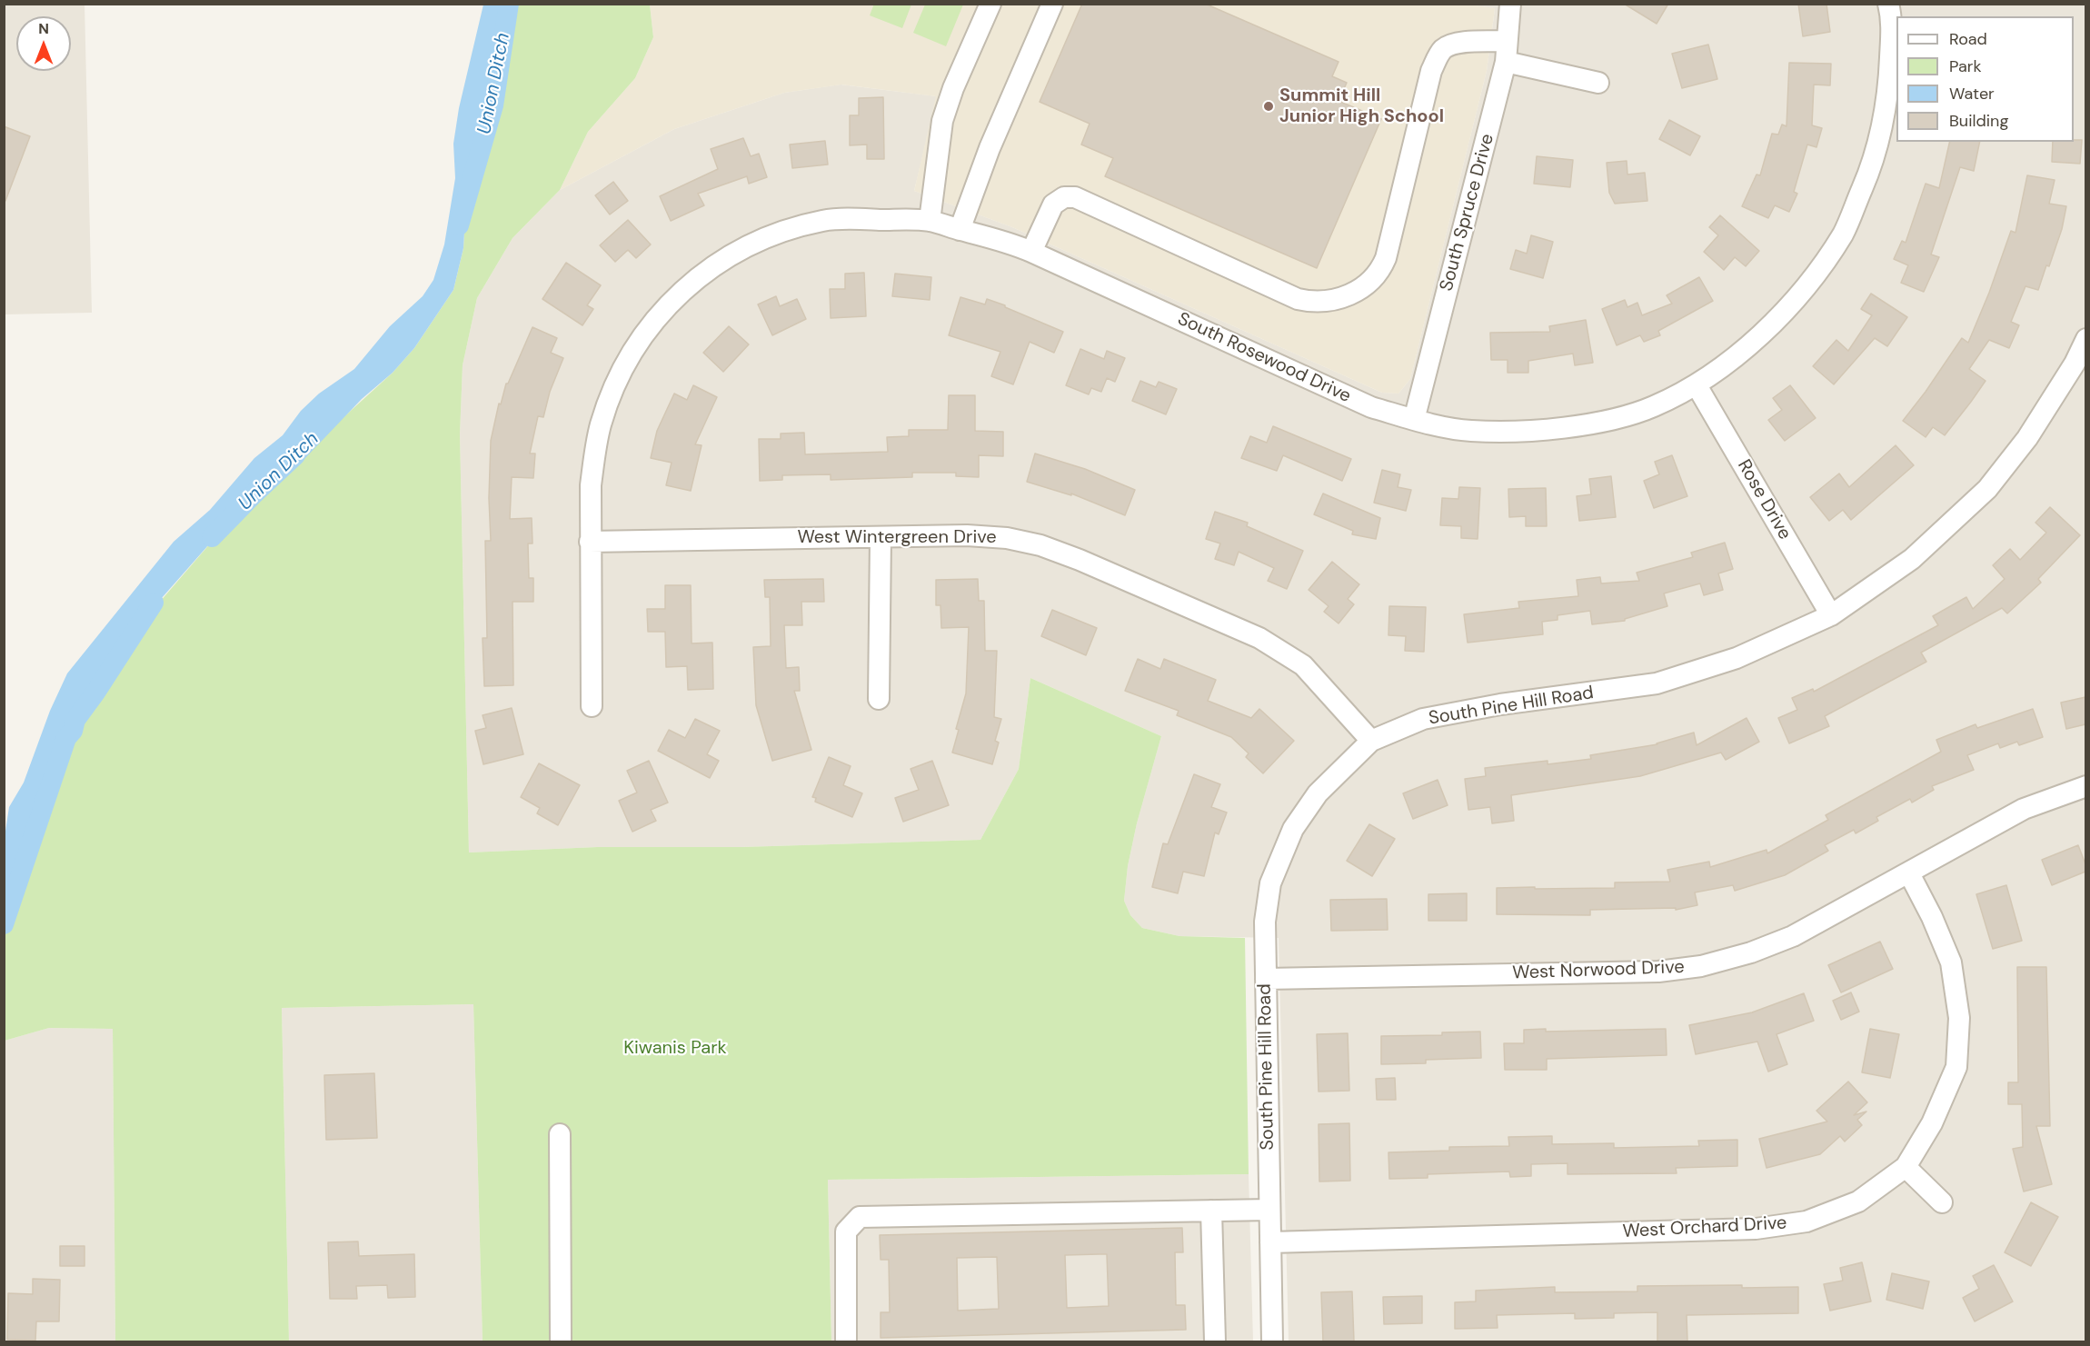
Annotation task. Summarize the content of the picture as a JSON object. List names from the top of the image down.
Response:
{
  "streets": {
    "street": [
      "South Spruce Drive",
      "South Rosewood Drive",
      "Rose Drive",
      "West Wintergreen Drive",
      "South Pine Hill Road",
      "West Norwood Drive",
      "West Orchard Drive"
    ]
  },
  "crossings": [
    ["South Spruce Drive", "South Rosewood Drive"],
    ["South Rosewood Drive", "Rose Drive"],
    ["South Rosewood Drive", "West Wintergreen Drive"],
    ["Rose Drive", "South Pine Hill Road"],
    ["West Wintergreen Drive", "South Pine Hill Road"],
    ["South Pine Hill Road", "West Norwood Drive"],
    ["South Pine Hill Road", "West Orchard Drive"],
    ["West Norwood Drive", "West Orchard Drive"]
  ],
  "water": ["Union Ditch"],
  "parks": ["Kiwanis Park"],
  "places": ["Summit Hill Junior High School"],
  "legend": [
    "Road",
    "Park",
    "Water",
    "Building"
  ],
  "north": "top"
}
